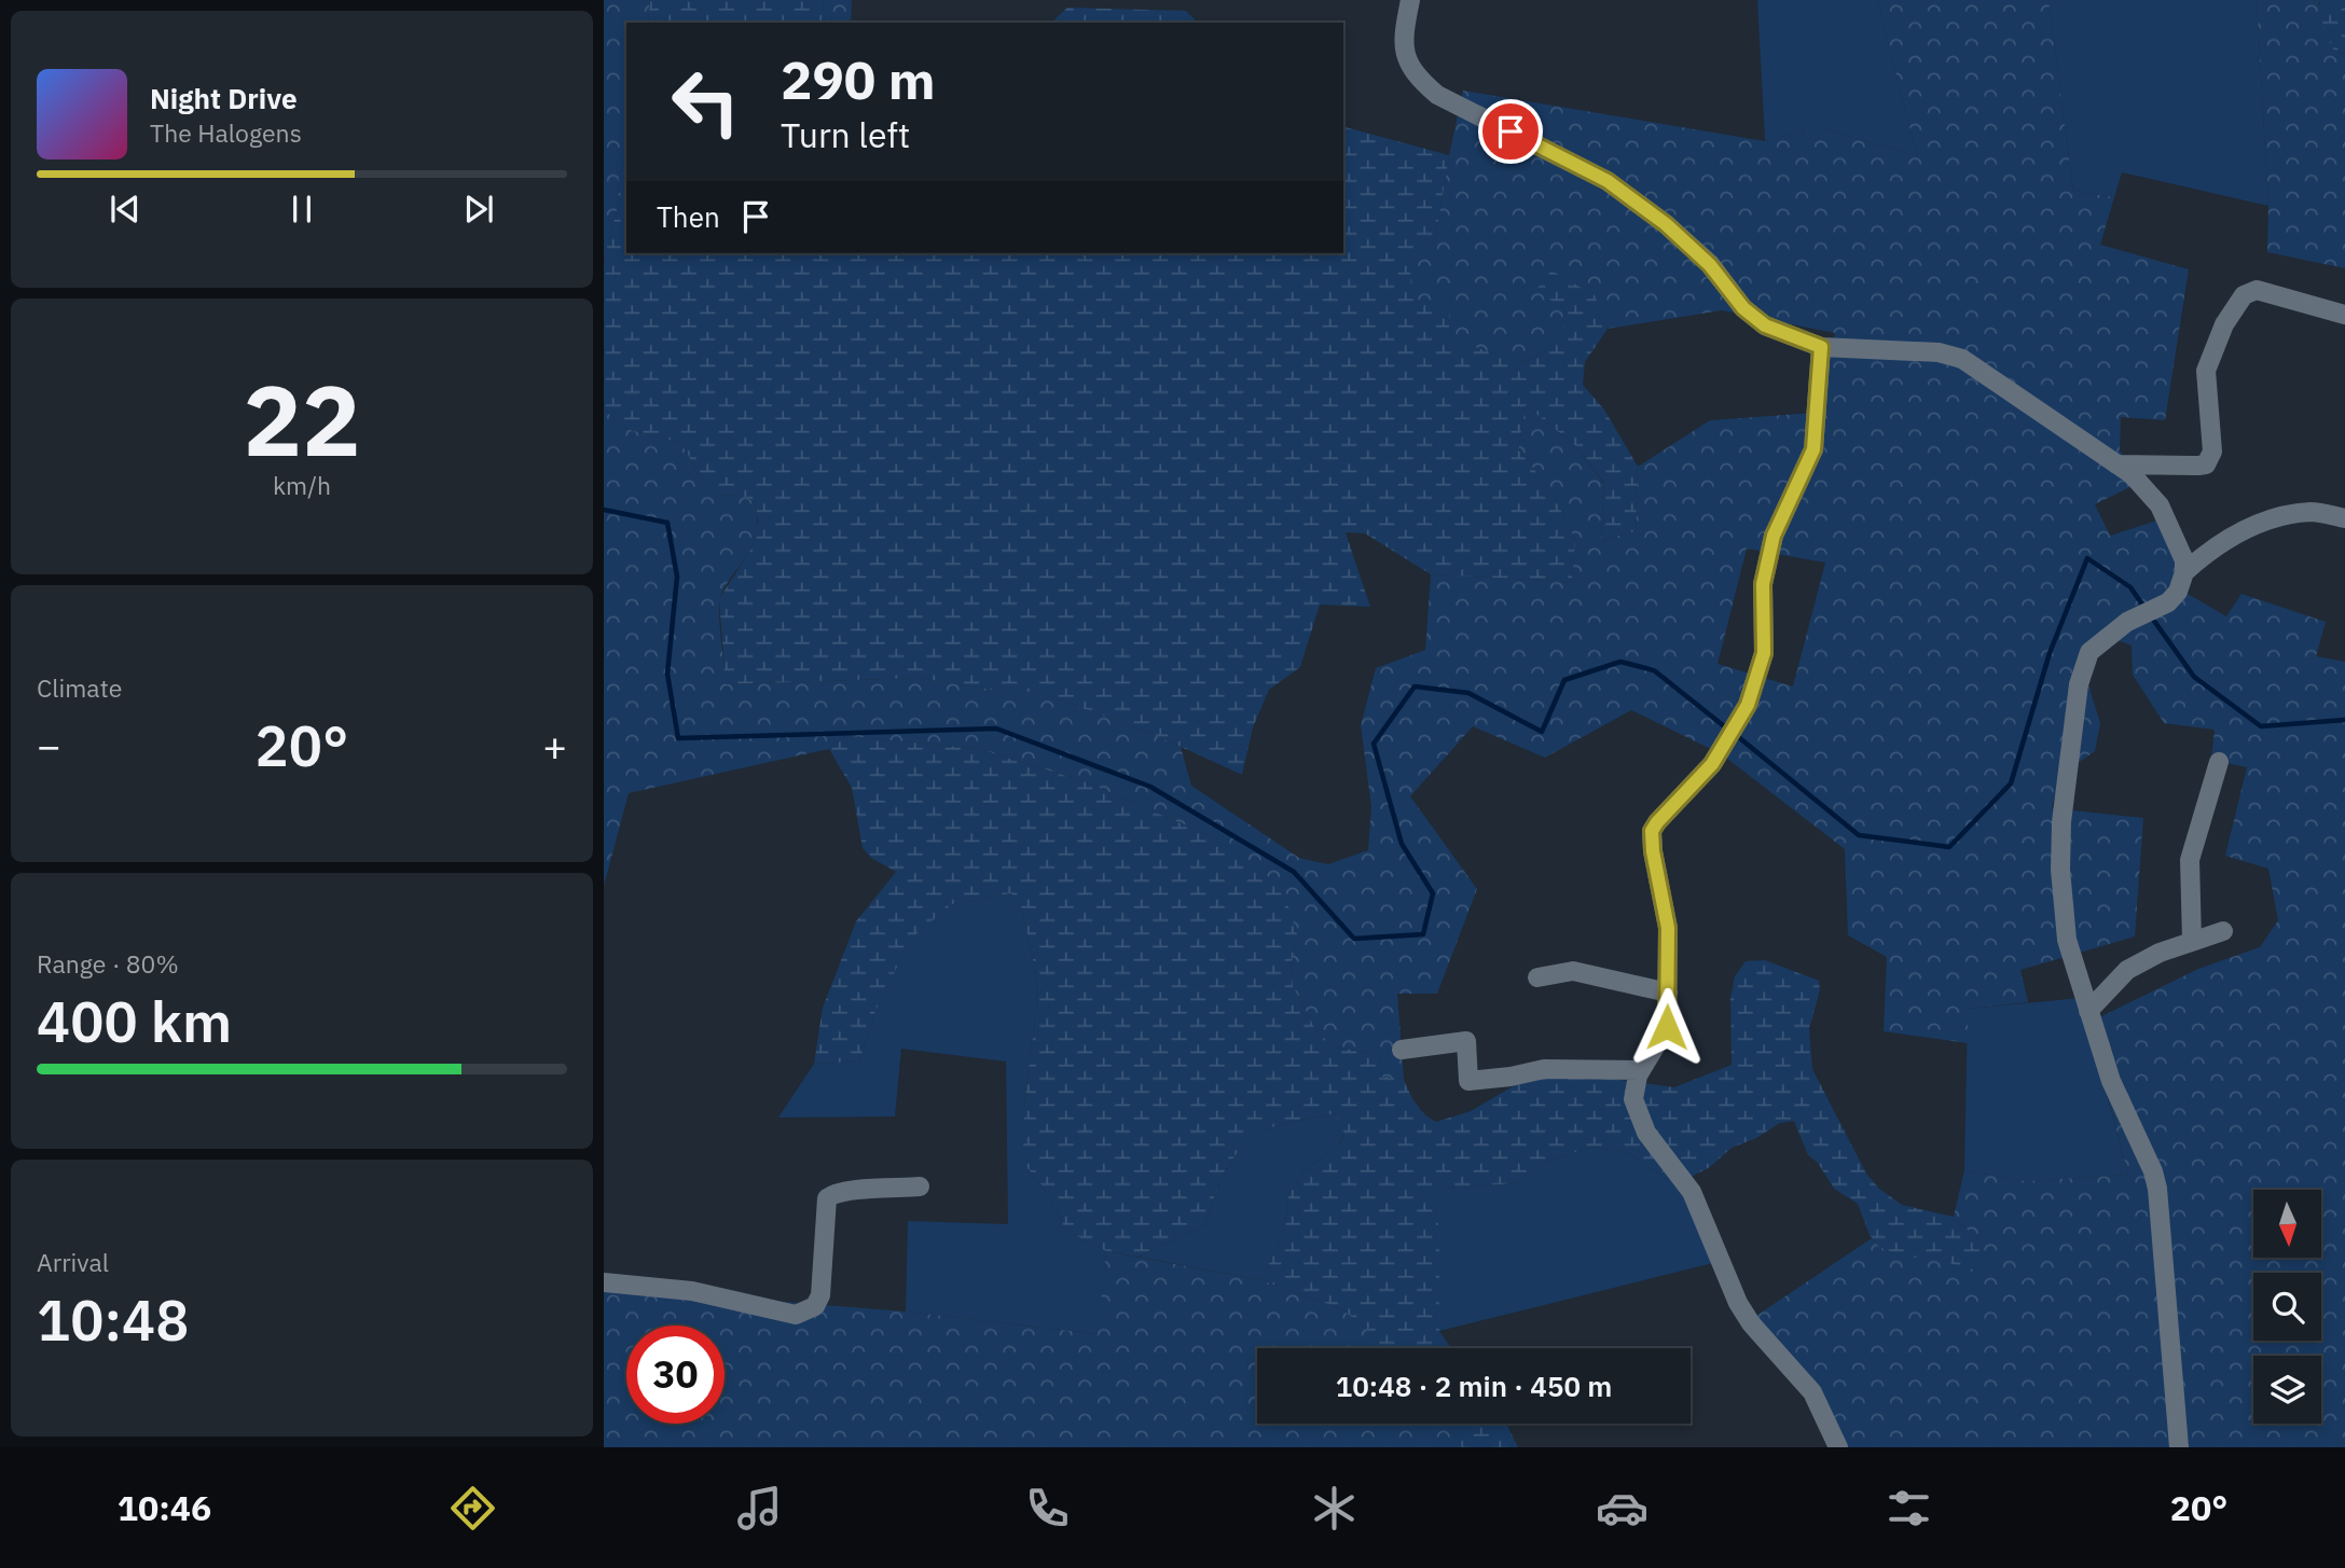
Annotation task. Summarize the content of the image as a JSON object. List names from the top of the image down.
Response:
{
  "north": "bottom",
  "page": {
    "turn": ["290 m", "Turn left"],
    "song": ["Night Drive", "The Halogens"],
    "then": "Then",
    "tile": [
      ["22", "km/h"],
      "Climate",
      ["Range · 80%", "400 km"],
      ["Arrival", "10:48"]
    ],
    "heat": ["−", "20°", "+"],
    "limit": "30",
    "trip": "10:48 · 2 min · 450 m",
    "tabs": ["10:46", "20°"]
  }
}
